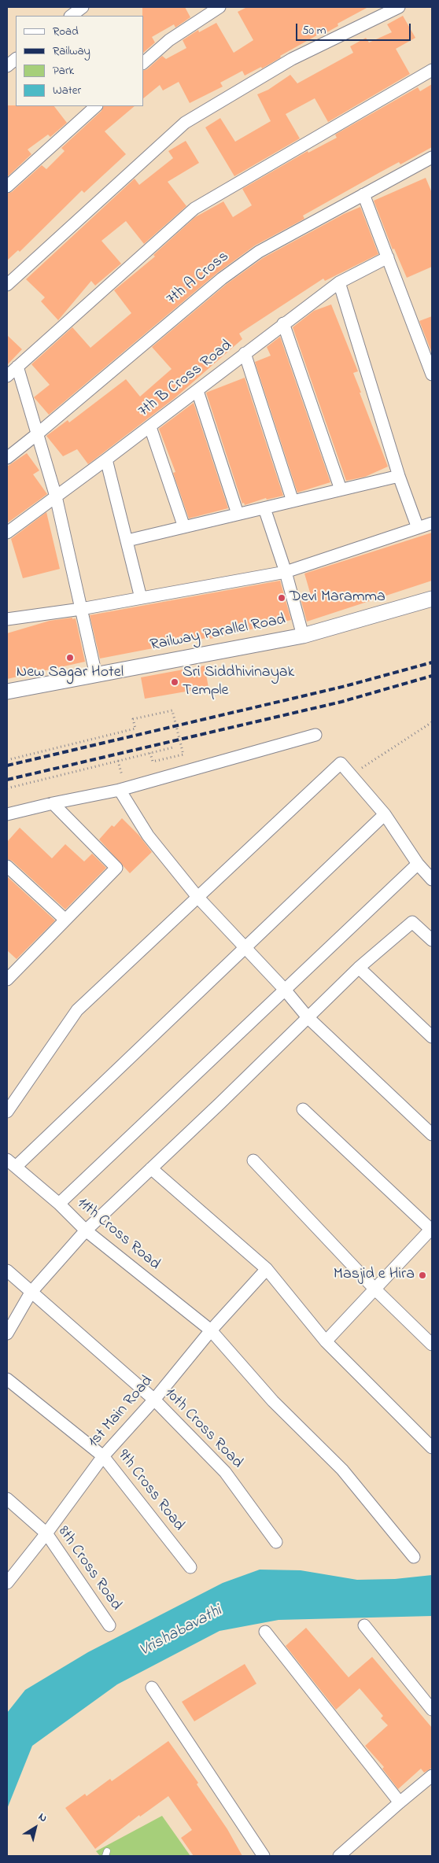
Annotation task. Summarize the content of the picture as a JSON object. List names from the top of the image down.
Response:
{
  "streets": {
    "street": [
      "7th A Cross",
      "7th B Cross Road",
      "Railway Parallel Road",
      "11th Cross Road",
      "1st Main Road",
      "10th Cross Road",
      "9th Cross Road",
      "8th Cross Road"
    ]
  },
  "crossings": [
    ["11th Cross Road", "1st Main Road"],
    ["1st Main Road", "10th Cross Road"],
    ["1st Main Road", "9th Cross Road"],
    ["1st Main Road", "8th Cross Road"]
  ],
  "water": ["Vrishabavathi"],
  "places": [
    "Devi Maramma",
    "New Sagar Hotel",
    "Sri Siddhivinayak Temple",
    "Masjid e Hira"
  ],
  "legend": [
    "Road",
    "Railway",
    "Park",
    "Water"
  ],
  "scale_bar": "50 m",
  "north": "top right"
}
